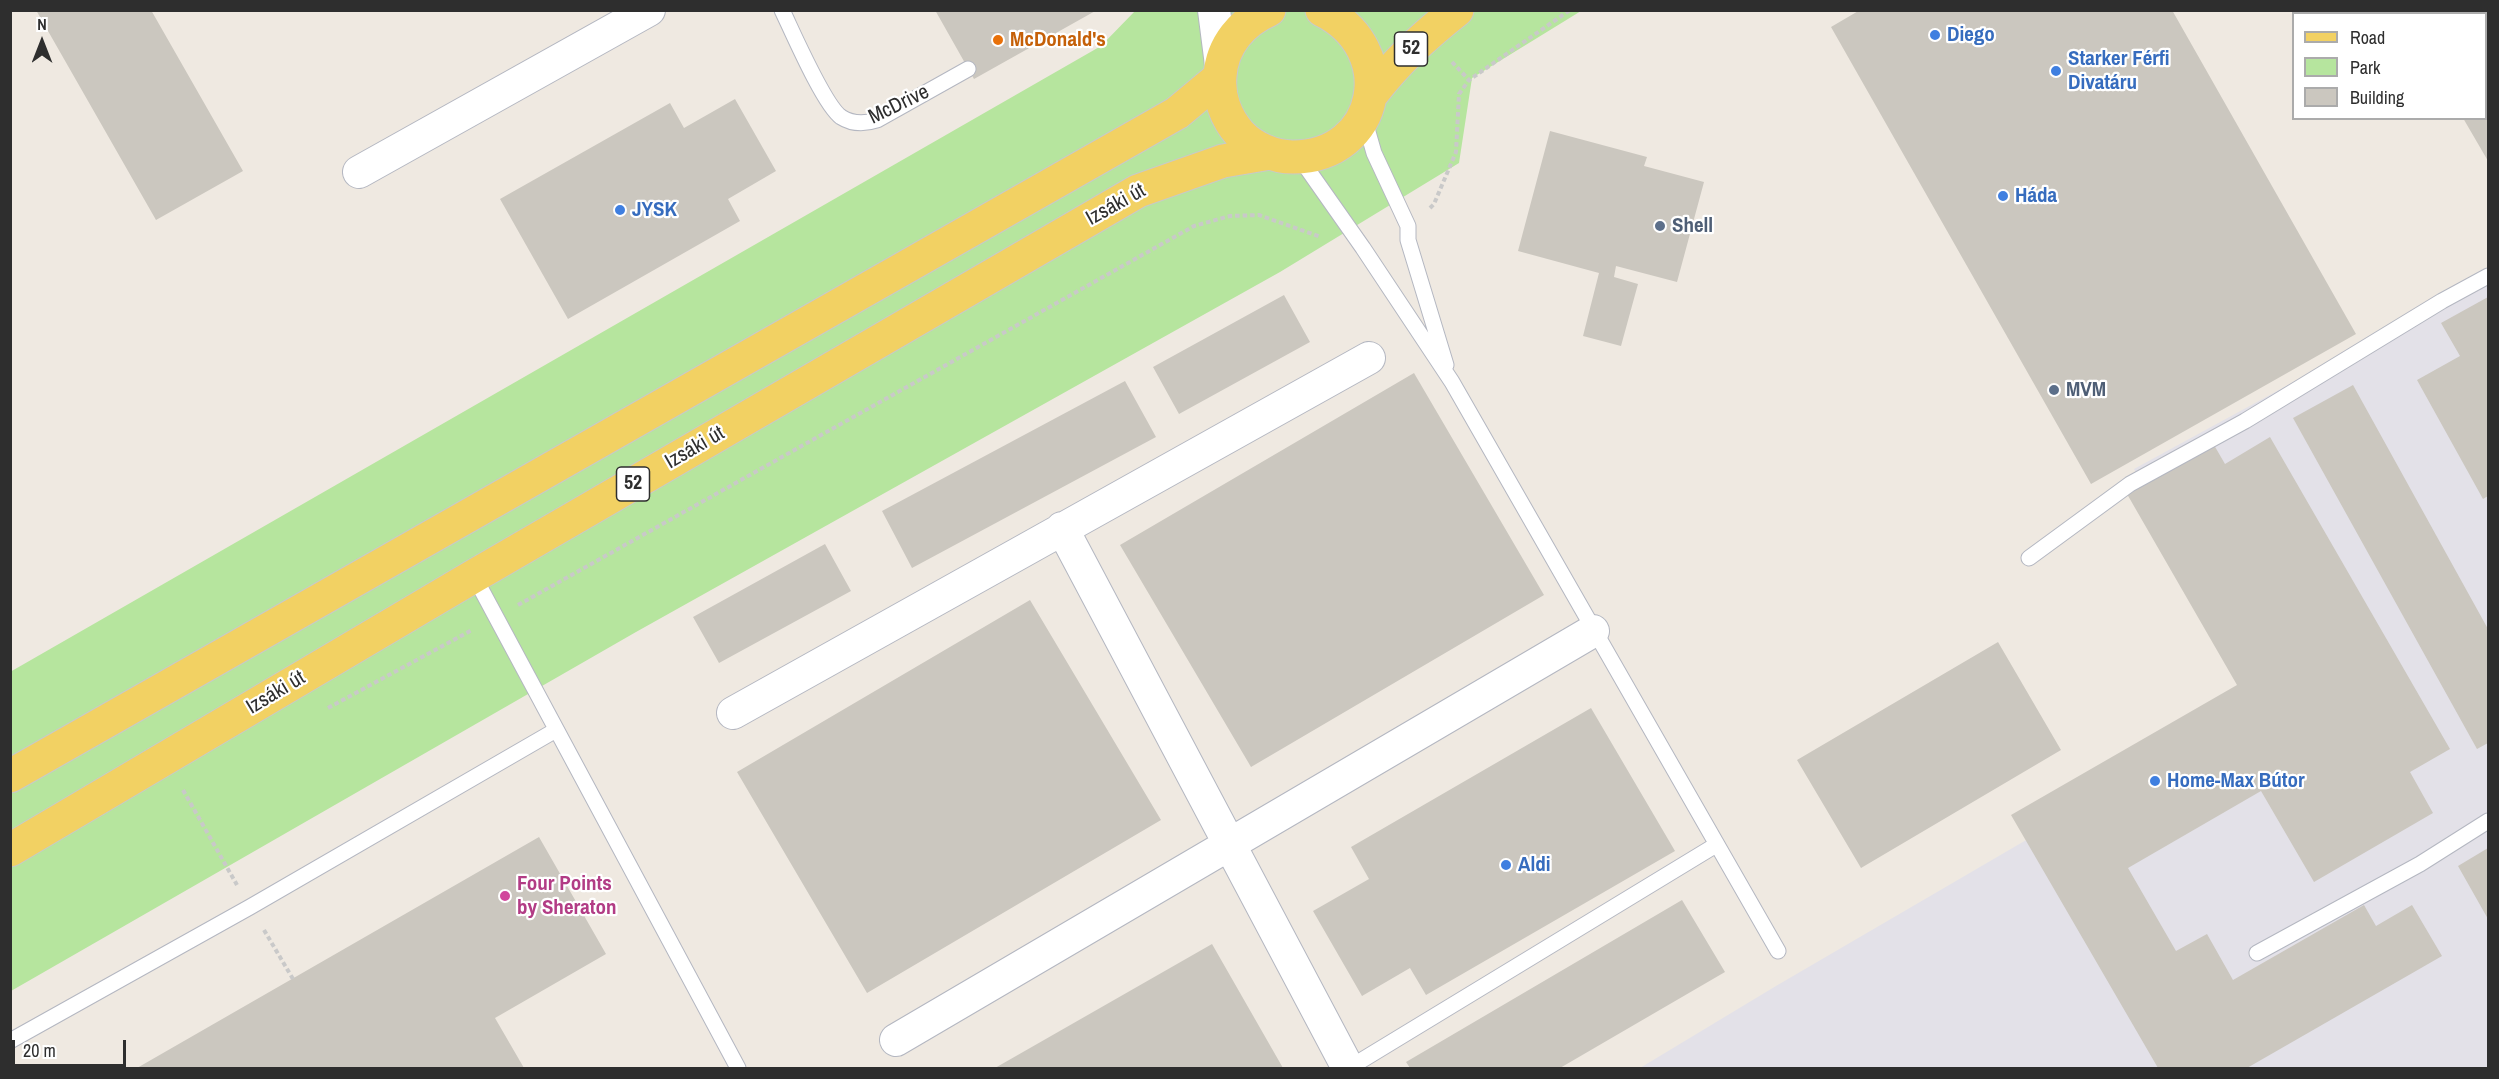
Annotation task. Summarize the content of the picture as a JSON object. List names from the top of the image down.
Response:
{
  "streets": {
    "main road": ["52", "Izsáki út"],
    "lane": ["McDrive"]
  },
  "crossings": [
    ["52", "Izsáki út"]
  ],
  "places": [
    "Diego",
    "McDonald's",
    "Starker Férfi Divatáru",
    "Háda",
    "JYSK",
    "Shell",
    "MVM",
    "Home-Max Bútor",
    "Aldi",
    "Four Points by Sheraton"
  ],
  "legend": ["Road", "Park", "Building"],
  "scale_bar": "20 m",
  "north": "top"
}
